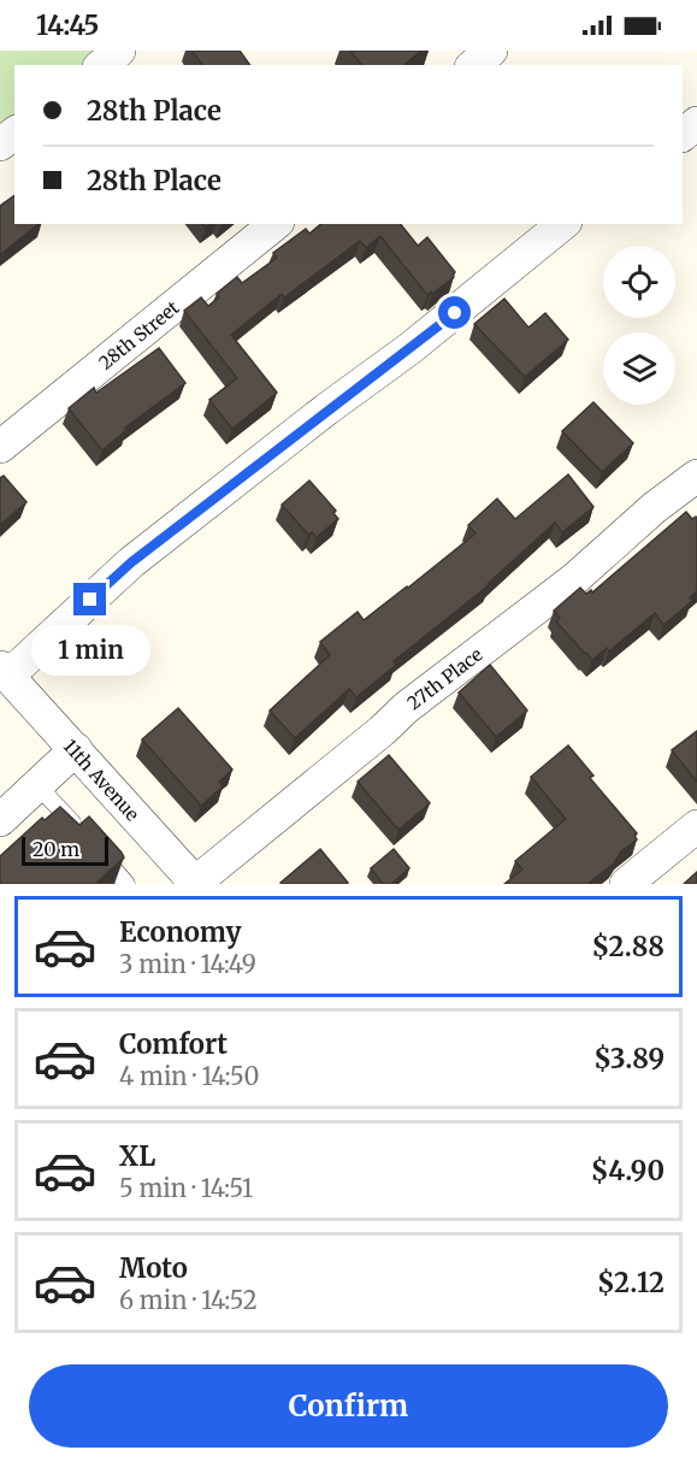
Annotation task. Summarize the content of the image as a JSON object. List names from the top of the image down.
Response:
{
  "streets": {
    "street": ["28th Street", "27th Place", "11th Avenue"]
  },
  "crossings": [
    ["27th Place", "11th Avenue"]
  ],
  "scale_bar": "20 m",
  "page": {
    "status": "14:45",
    "banner": ["28th Place", "28th Place"],
    "bubble": "1 min",
    "scale": "20 m",
    "list": [
      {
        "name": "Economy",
        "note": "3 min · 14:49",
        "value": "$2.88"
      },
      {
        "name": "Comfort",
        "note": "4 min · 14:50",
        "value": "$3.89"
      },
      {
        "name": "XL",
        "note": "5 min · 14:51",
        "value": "$4.90"
      },
      {
        "name": "Moto",
        "note": "6 min · 14:52",
        "value": "$2.12"
      }
    ],
    "buttons": "Confirm"
  }
}
